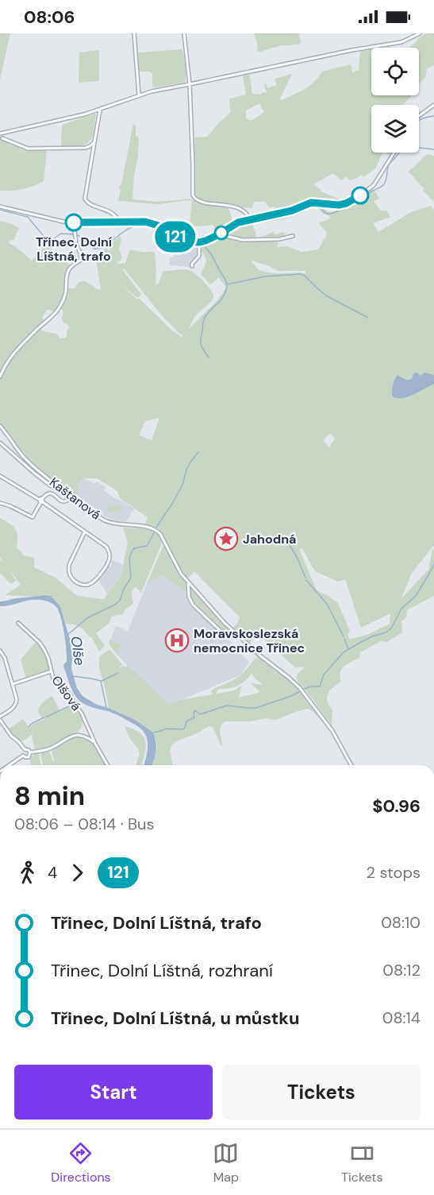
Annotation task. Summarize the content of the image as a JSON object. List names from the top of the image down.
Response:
{
  "streets": {
    "street": ["Kaštanová", "Olšová"]
  },
  "water": ["Olše"],
  "places": {
    "other": ["Třinec, Dolní Líštná, trafo"],
    "place": ["Jahodná"],
    "hospital": ["Moravskoslezská nemocnice Třinec"]
  },
  "lines": ["bus line 121"],
  "page": {
    "status": "08:06",
    "on_map": "121",
    "heading": ["8 min", "08:06 – 08:14 · Bus", "$0.96"],
    "legs": ["4", "121", "2 stops"],
    "list": [
      {
        "name": "Třinec, Dolní Líštná, trafo",
        "value": "08:10"
      },
      {
        "name": "Třinec, Dolní Líštná, rozhraní",
        "value": "08:12"
      },
      {
        "name": "Třinec, Dolní Líštná, u můstku",
        "value": "08:14"
      }
    ],
    "buttons": ["Start", "Tickets"],
    "tabs": ["Directions", "Map", "Tickets"]
  }
}
